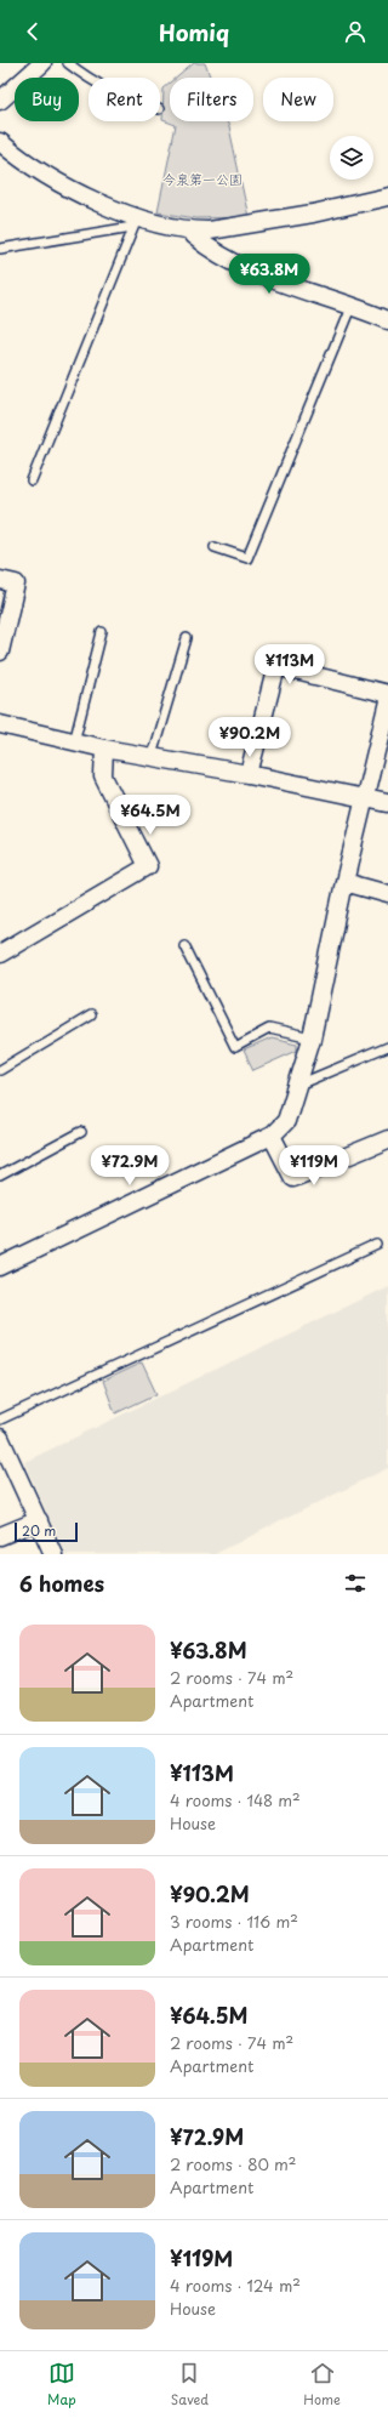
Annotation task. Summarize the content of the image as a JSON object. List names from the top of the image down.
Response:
{
  "parks": ["今泉第一公園"],
  "scale_bar": "20 m",
  "page": {
    "header": "Homiq",
    "chip": [
      "Buy",
      "Rent",
      "Filters",
      "New"
    ],
    "price": [
      "¥63.8M",
      "¥113M",
      "¥90.2M",
      "¥64.5M",
      "¥72.9M",
      "¥119M"
    ],
    "scale": "20 m",
    "heading": "6 homes",
    "list": [
      {
        "name": "¥63.8M",
        "note": "2 rooms · 74 m² · Apartment"
      },
      {
        "name": "¥113M",
        "note": "4 rooms · 148 m² · House"
      },
      {
        "name": "¥90.2M",
        "note": "3 rooms · 116 m² · Apartment"
      },
      {
        "name": "¥64.5M",
        "note": "2 rooms · 74 m² · Apartment"
      },
      {
        "name": "¥72.9M",
        "note": "2 rooms · 80 m² · Apartment"
      },
      {
        "name": "¥119M",
        "note": "4 rooms · 124 m² · House"
      }
    ],
    "tabs": ["Map", "Saved", "Home"]
  }
}
